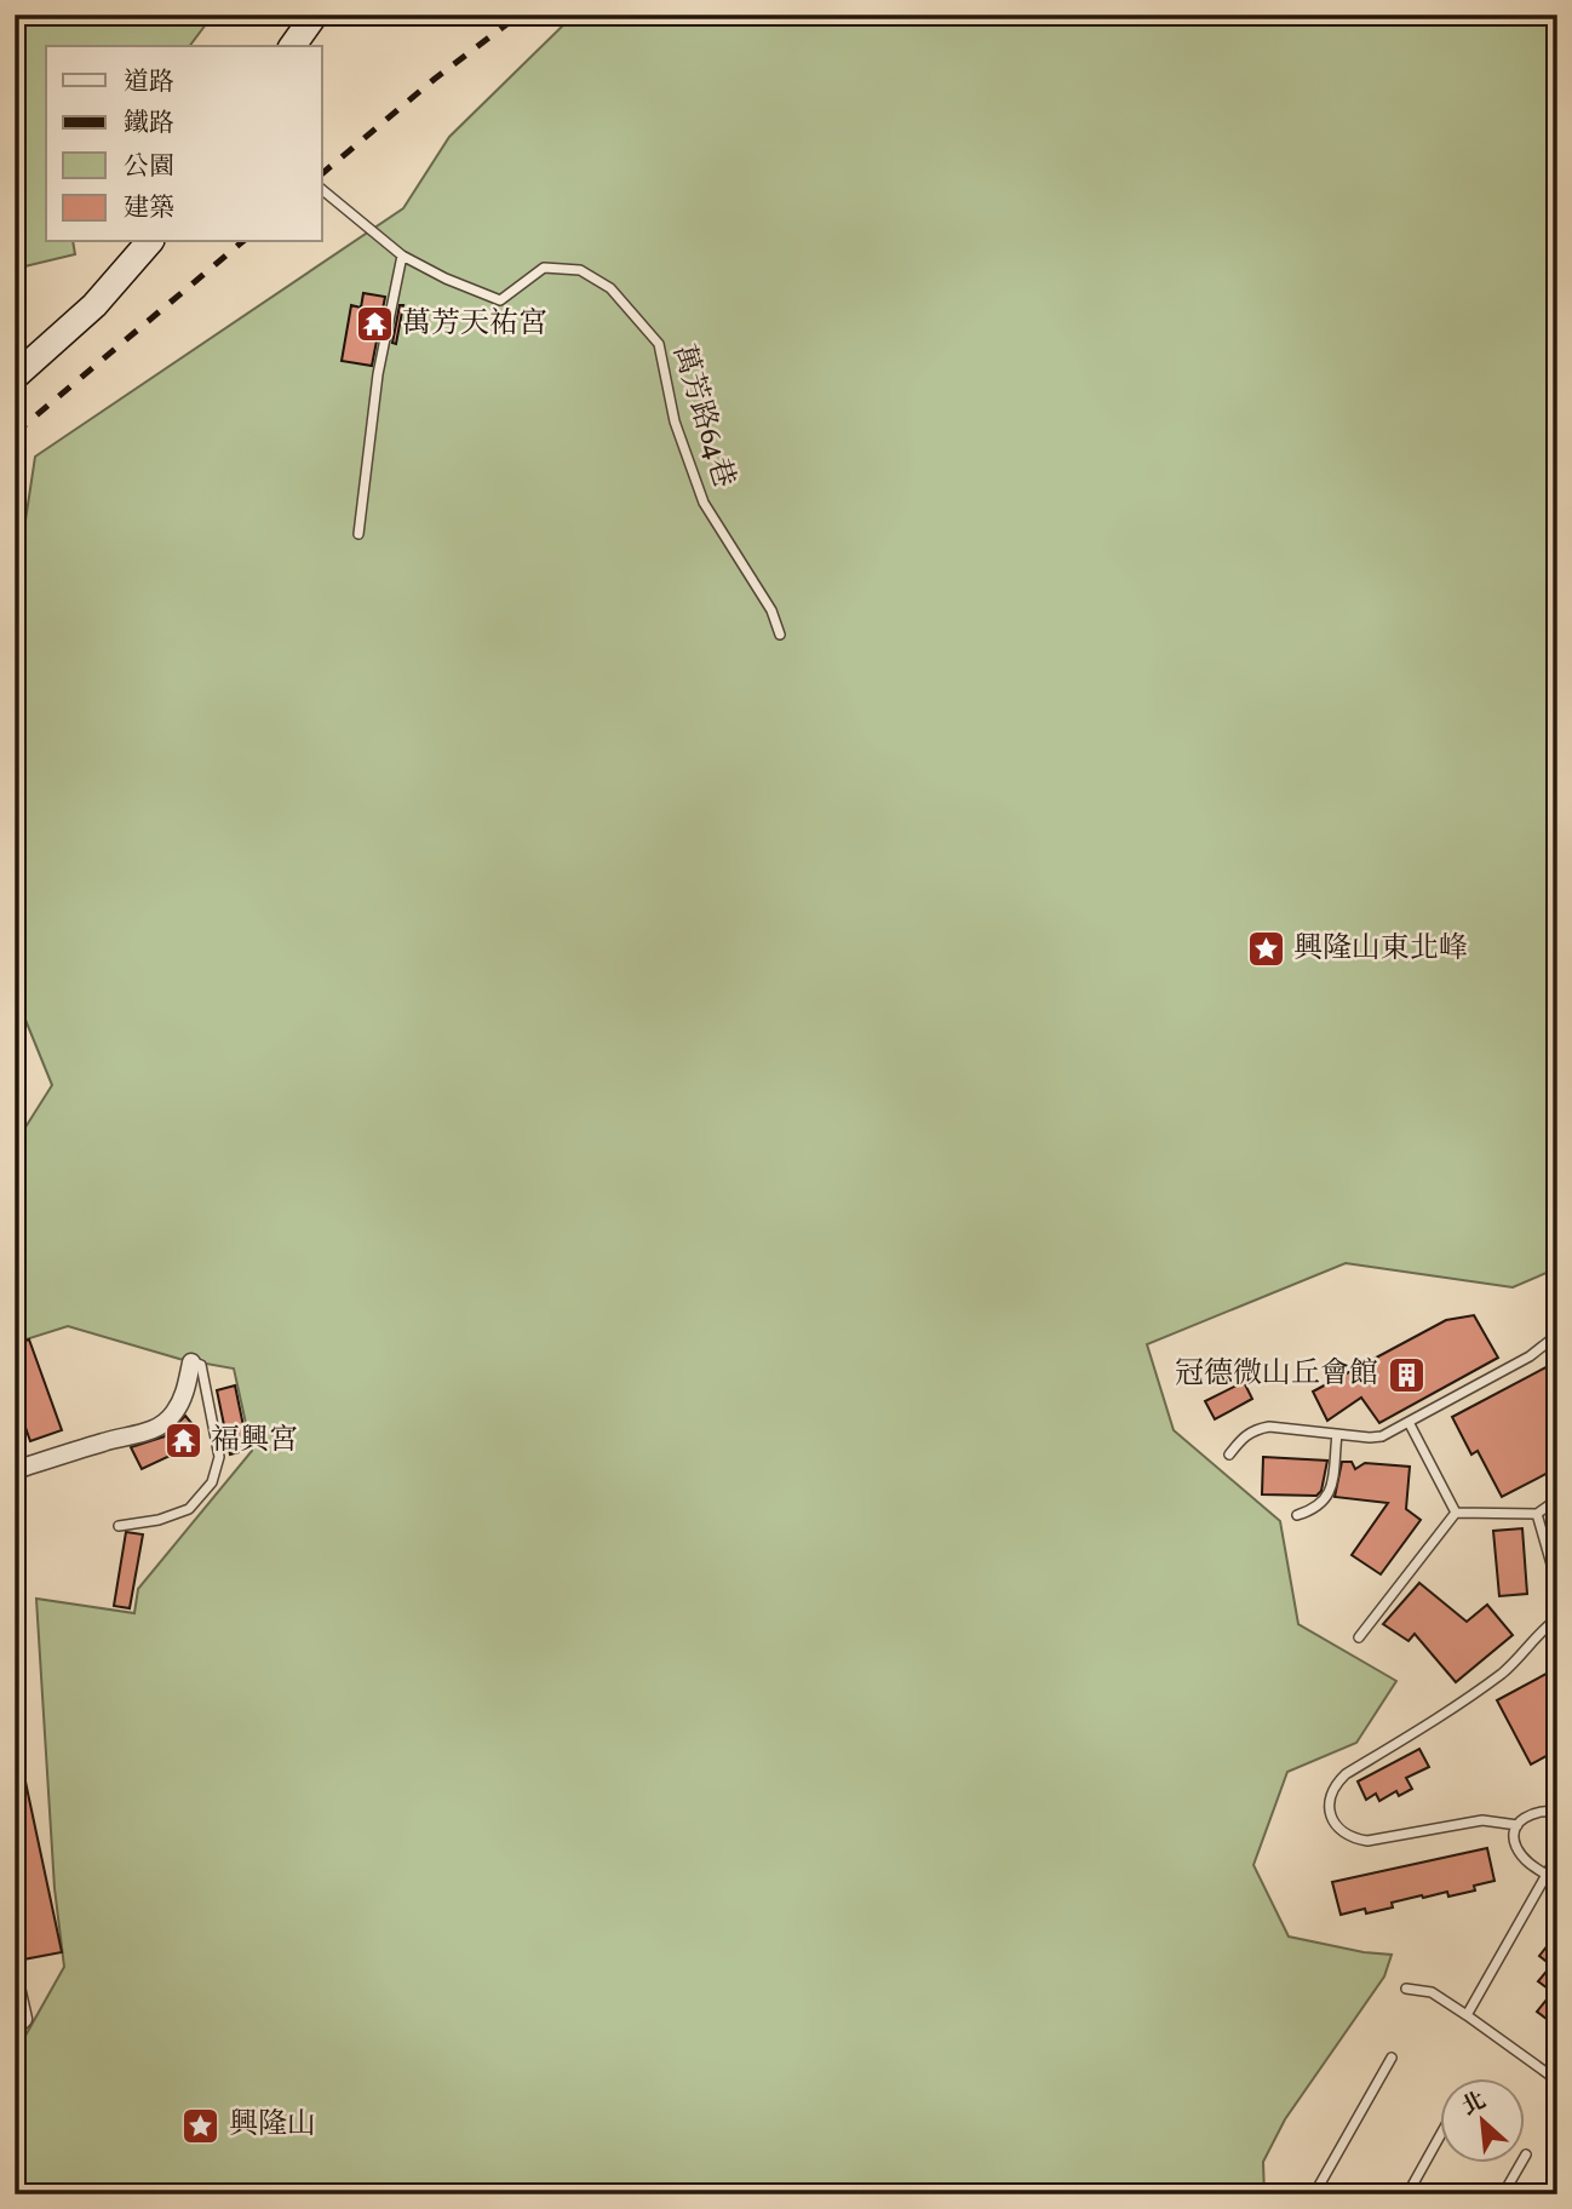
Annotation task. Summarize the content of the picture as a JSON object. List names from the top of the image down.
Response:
{
  "streets": {
    "lane": ["萬芳路64巷"]
  },
  "places": {
    "temple": ["萬芳天祐宮", "福興宮"],
    "place": ["興隆山東北峰", "興隆山"],
    "building": ["冠德微山丘會館"]
  },
  "legend": [
    "道路",
    "鐵路",
    "公園",
    "建築"
  ],
  "north": "top left"
}
